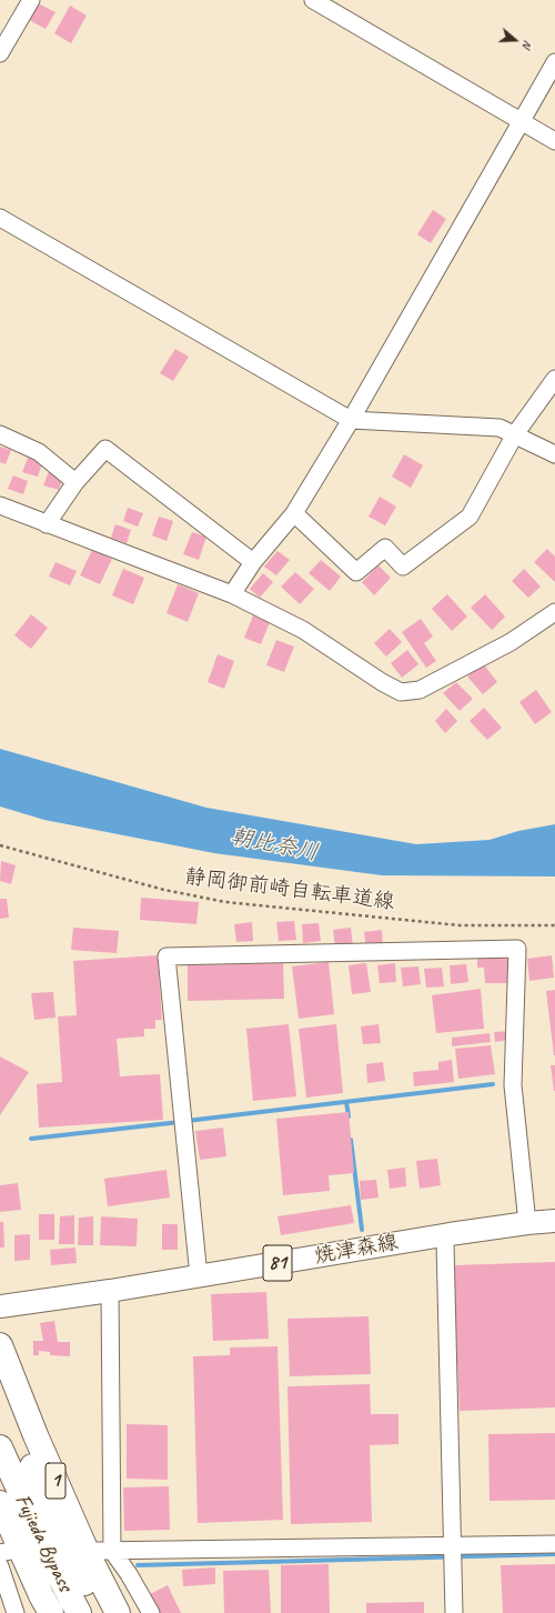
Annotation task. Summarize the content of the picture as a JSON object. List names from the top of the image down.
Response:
{
  "streets": {
    "highway": ["1", "Fujieda Bypass"],
    "main road": ["焼津森線", "81"],
    "path": ["静岡御前崎自転車道線"]
  },
  "water": ["朝比奈川"],
  "north": "right"
}
